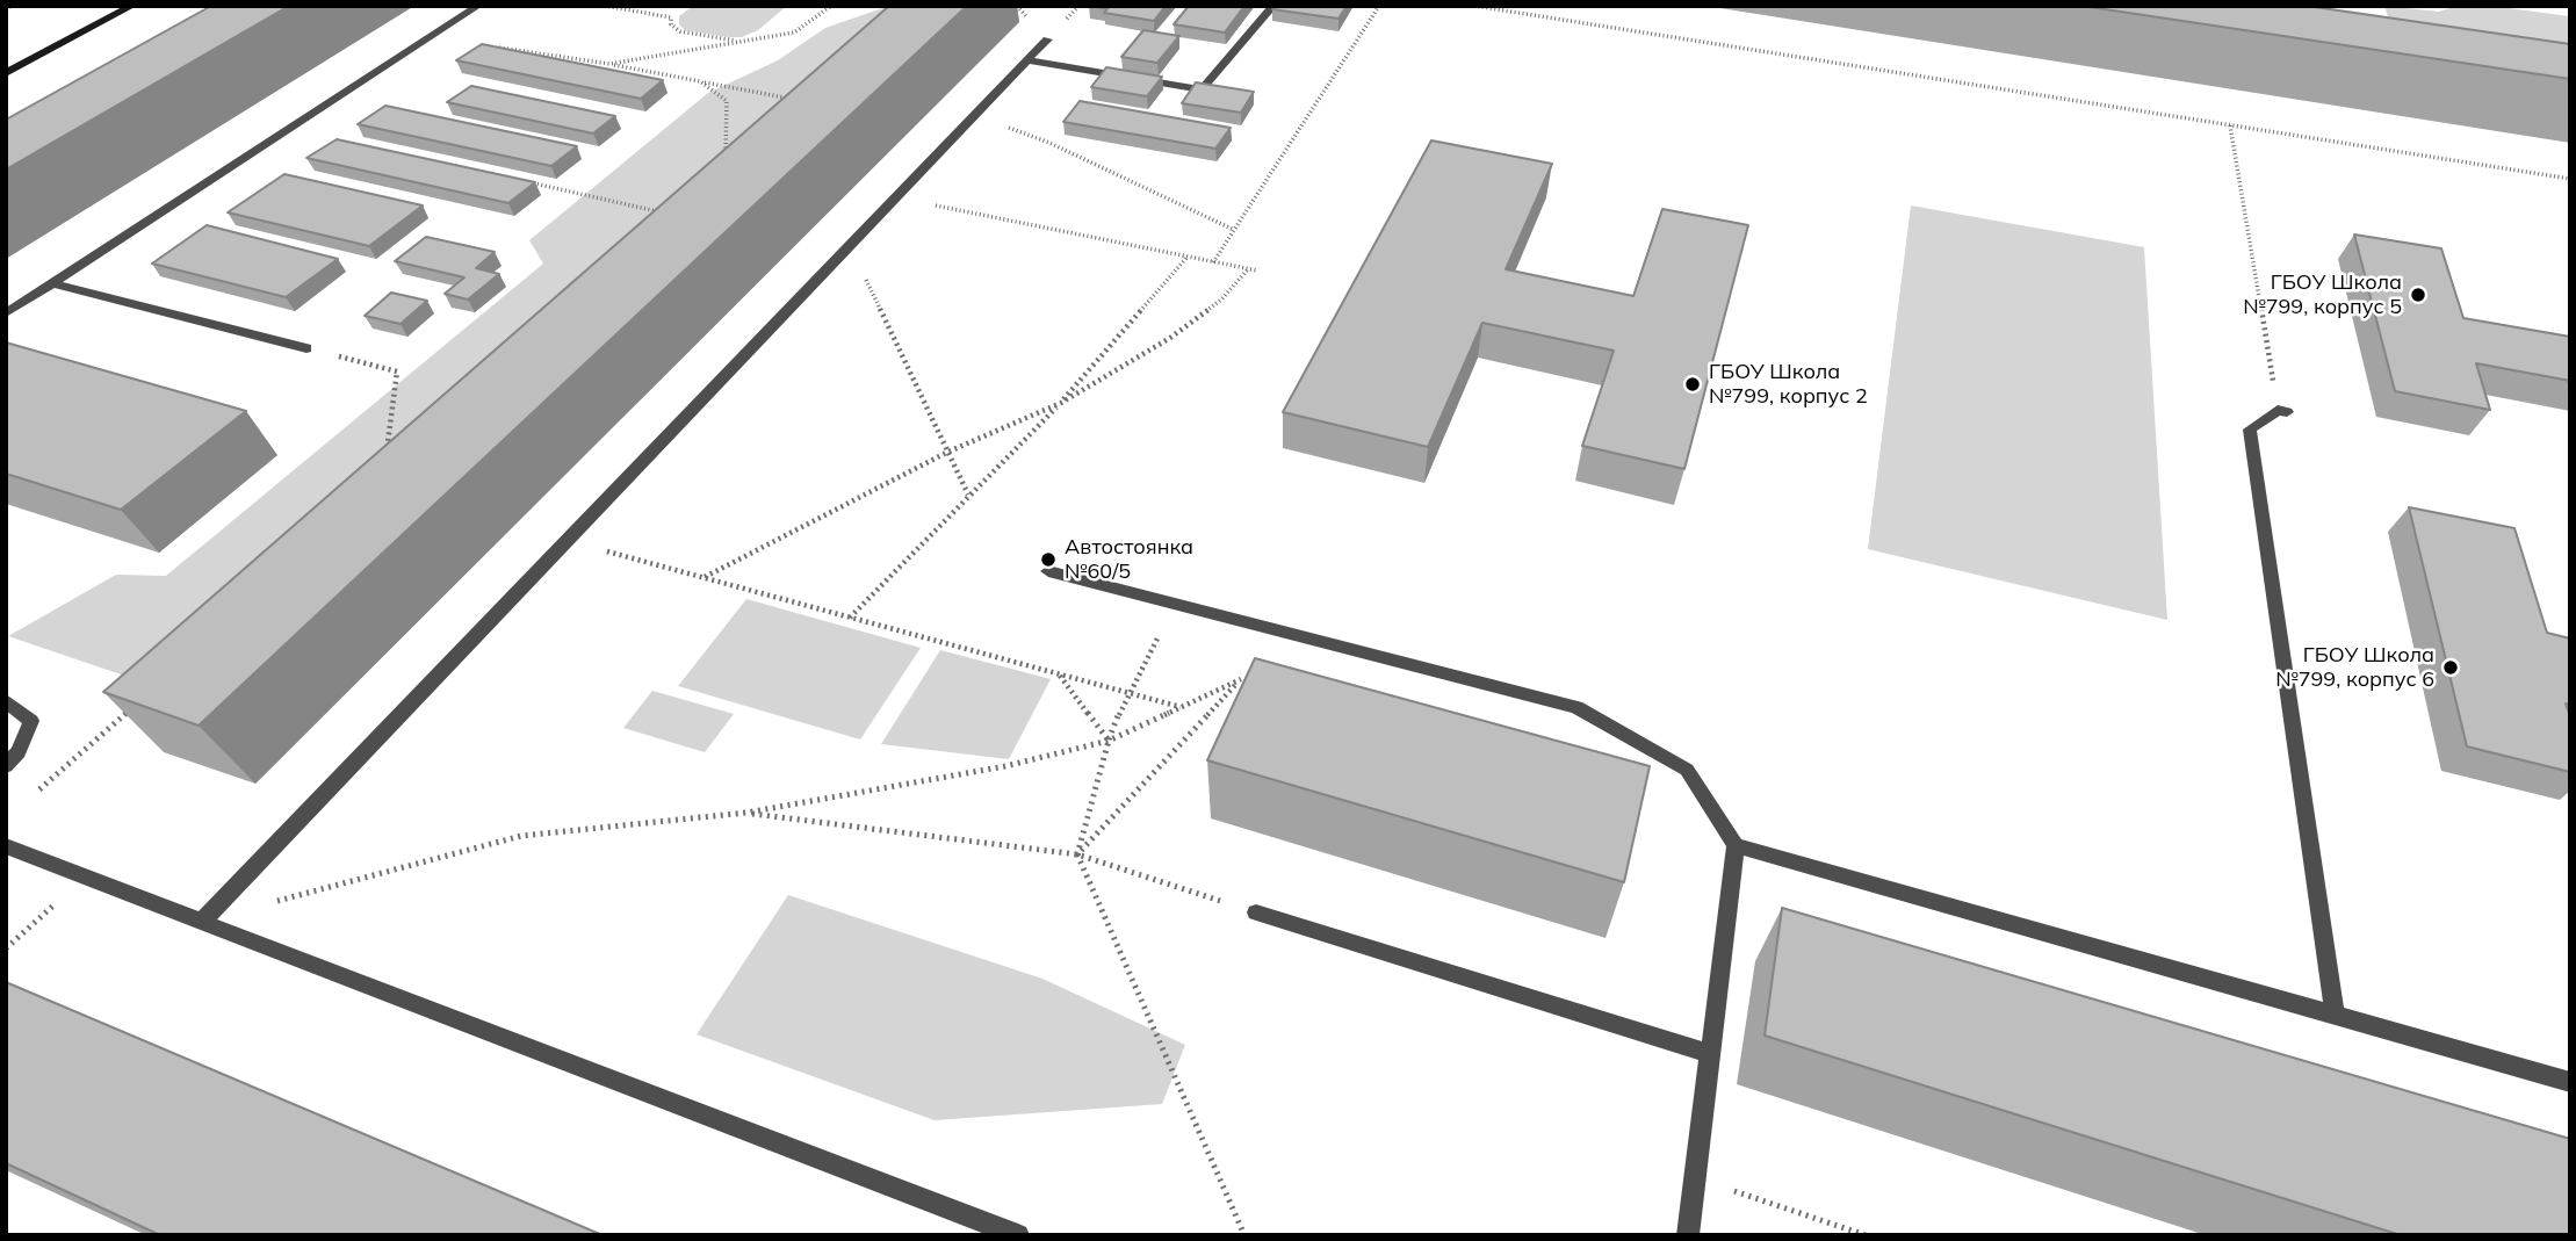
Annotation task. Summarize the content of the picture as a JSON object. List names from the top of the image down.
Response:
{
  "places": [
    "ГБОУ Школа №799, корпус 5",
    "ГБОУ Школа №799, корпус 2",
    "Автостоянка №60/5",
    "ГБОУ Школа №799, корпус 6"
  ]
}
